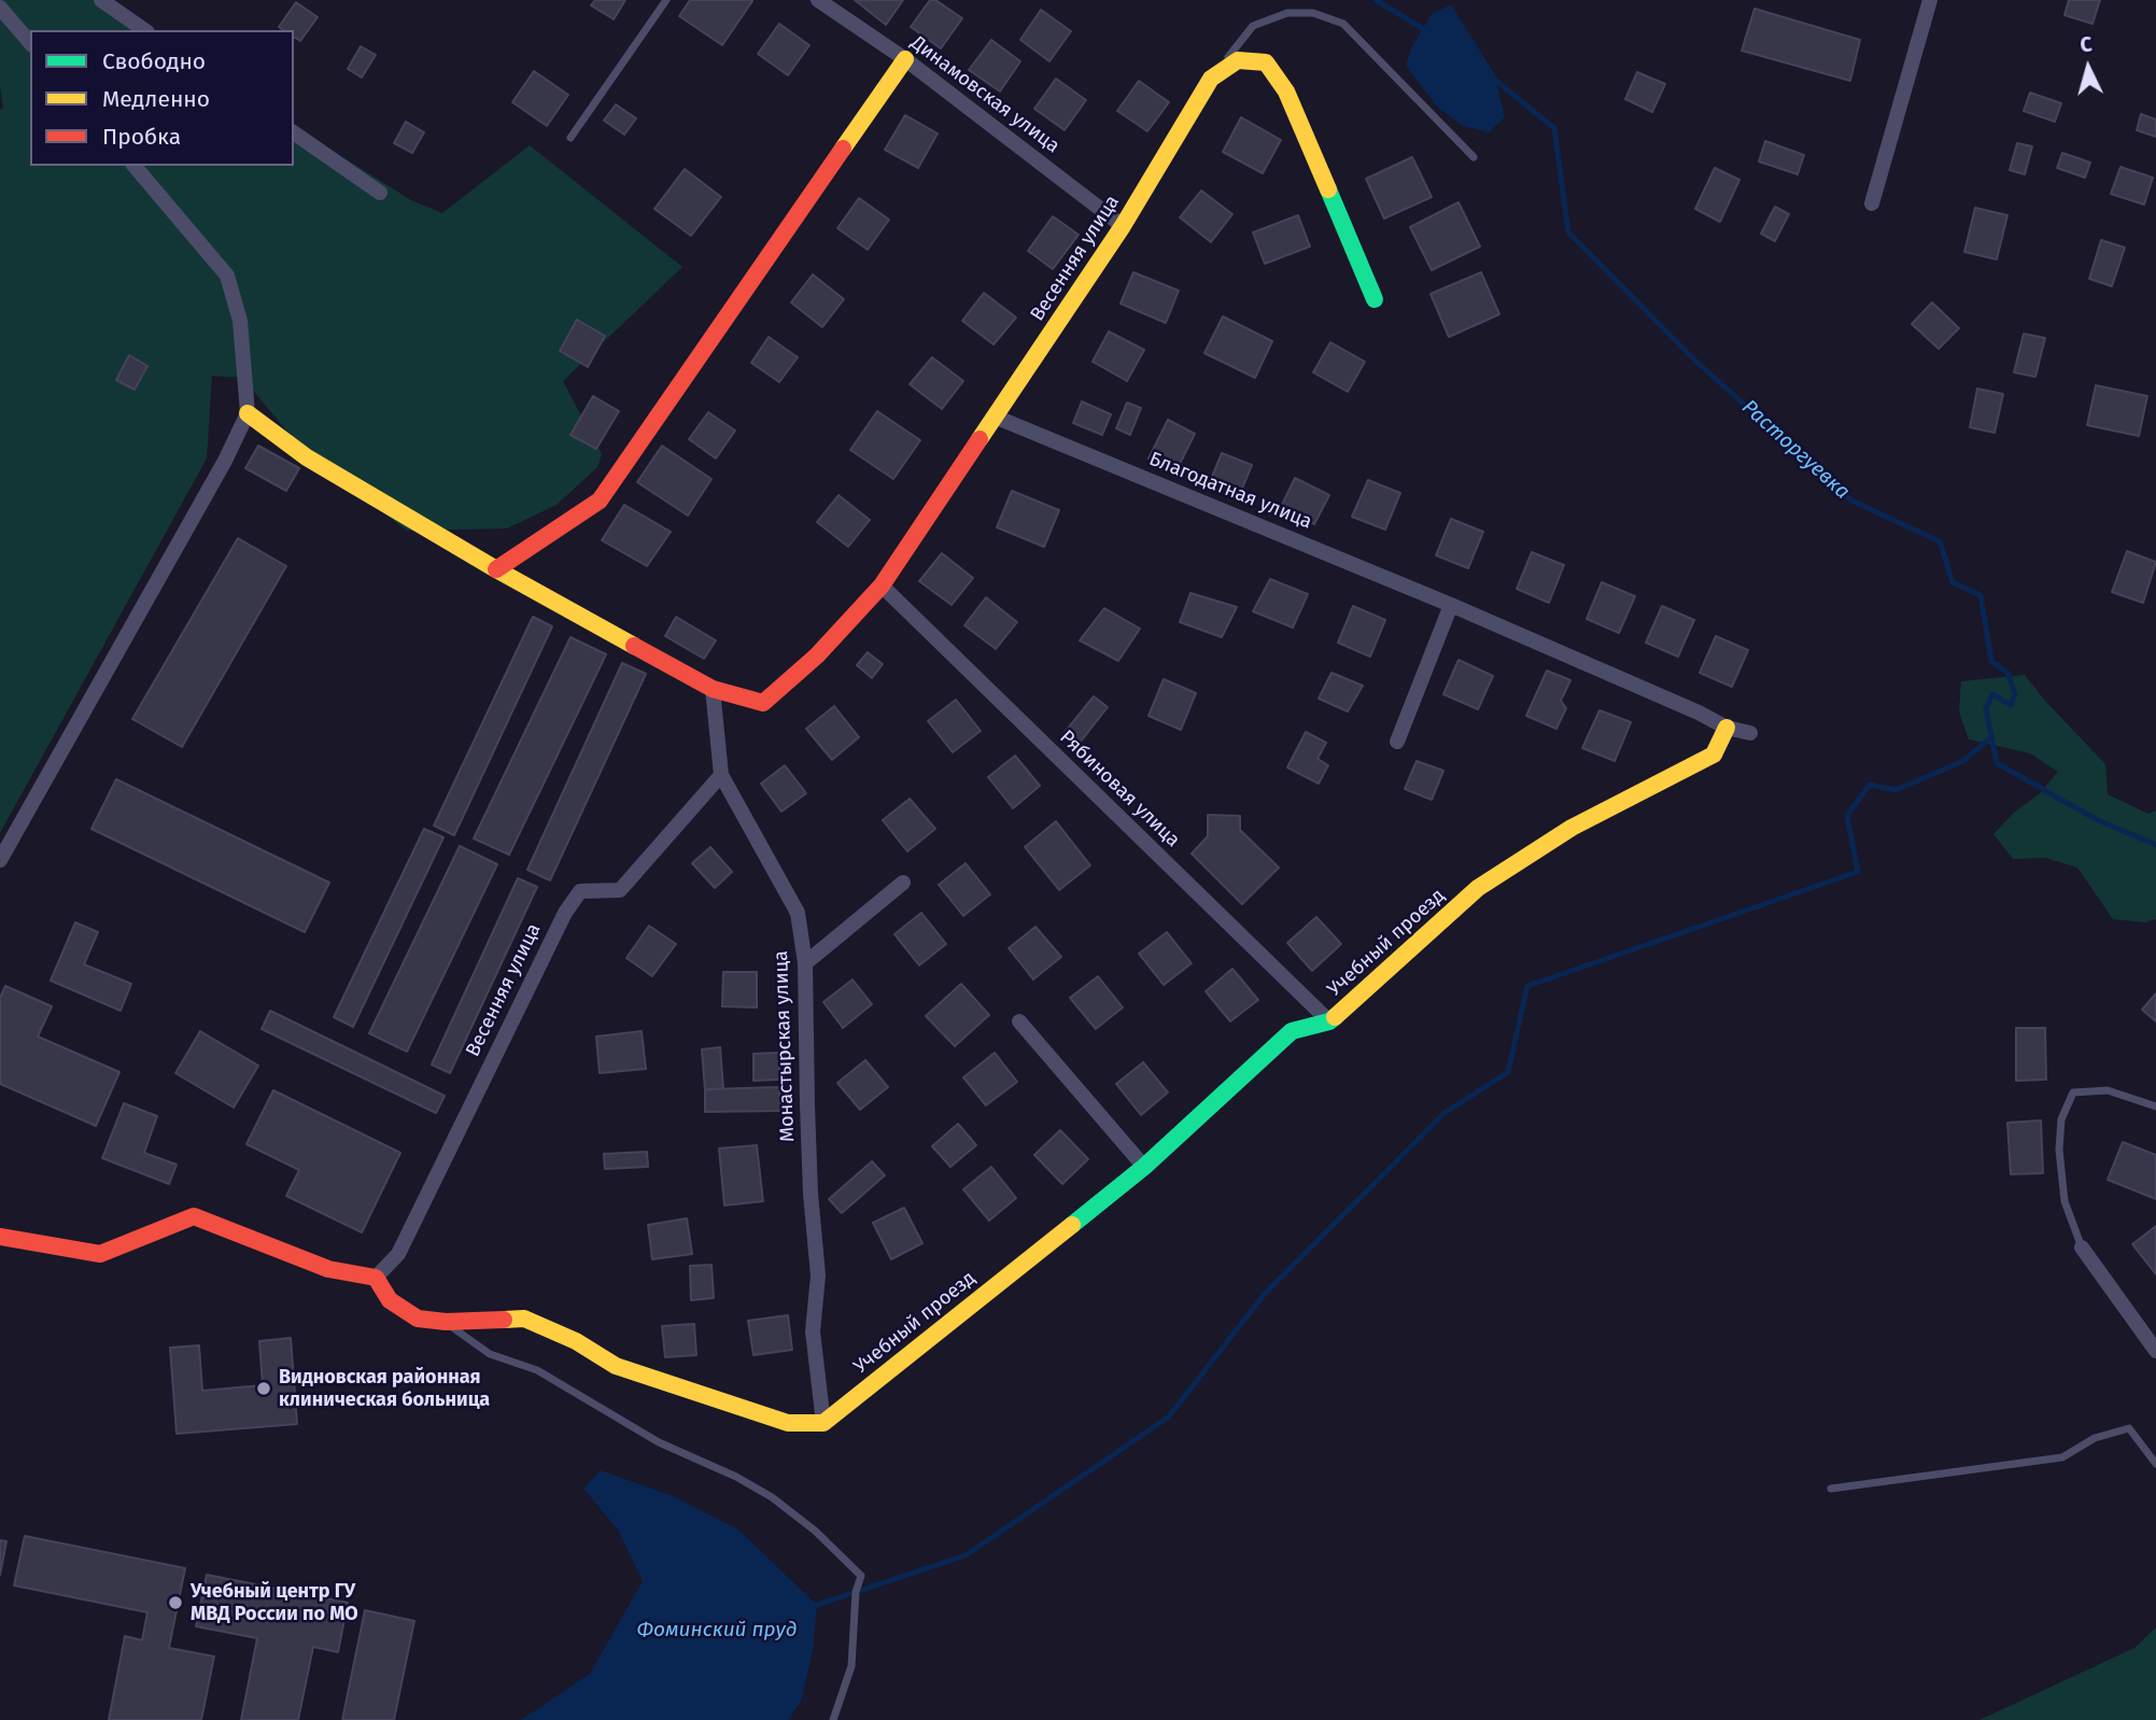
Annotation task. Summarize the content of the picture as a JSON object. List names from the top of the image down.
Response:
{
  "streets": {
    "street": [
      "Динамовская улица",
      "Весенняя улица",
      "Благодатная улица",
      "Рябиновая улица",
      "Учебный проезд",
      "Монастырская улица"
    ]
  },
  "crossings": [
    ["Динамовская улица", "Весенняя улица"],
    ["Весенняя улица", "Благодатная улица"],
    ["Весенняя улица", "Рябиновая улица"],
    ["Весенняя улица", "Монастырская улица"],
    ["Благодатная улица", "Учебный проезд"],
    ["Рябиновая улица", "Учебный проезд"],
    ["Учебный проезд", "Монастырская улица"]
  ],
  "water": ["Расторгуевка", "Фоминский пруд"],
  "places": ["Видновская районная клиническая больница", "Учебный центр ГУ МВД России по МО"],
  "legend": ["Свободно", "Медленно", "Пробка"],
  "north": "top"
}
